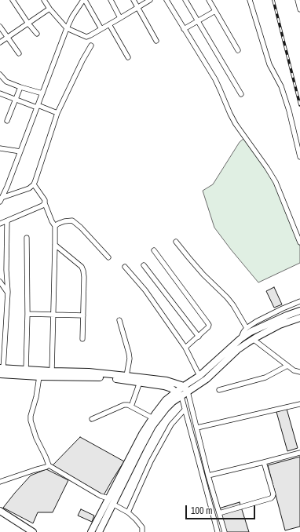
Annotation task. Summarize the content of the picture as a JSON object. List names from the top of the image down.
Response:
{
  "scale_bar": "100 m"
}
